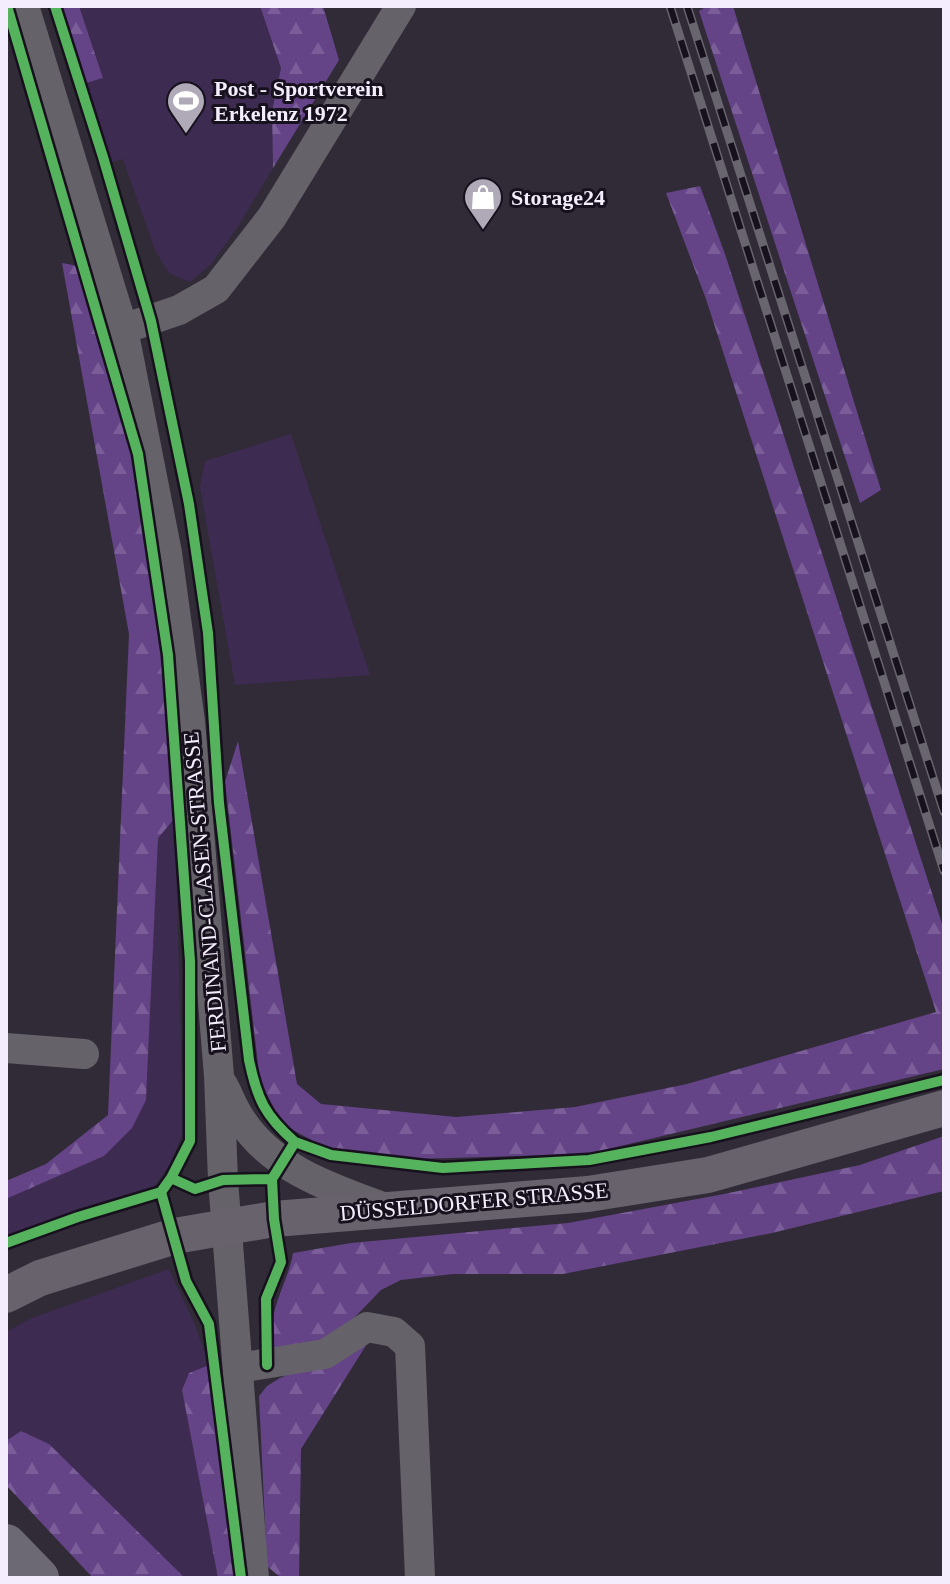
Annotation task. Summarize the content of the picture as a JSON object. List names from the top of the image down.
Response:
{
  "streets": {
    "main road": ["DÜSSELDORFER STRASSE"],
    "street": ["FERDINAND-CLASEN-STRASSE"]
  },
  "crossings": [
    ["FERDINAND-CLASEN-STRASSE", "DÜSSELDORFER STRASSE"]
  ],
  "places": {
    "sports": ["Post - Sportverein Erkelenz 1972"],
    "shop": ["Storage24"]
  }
}
